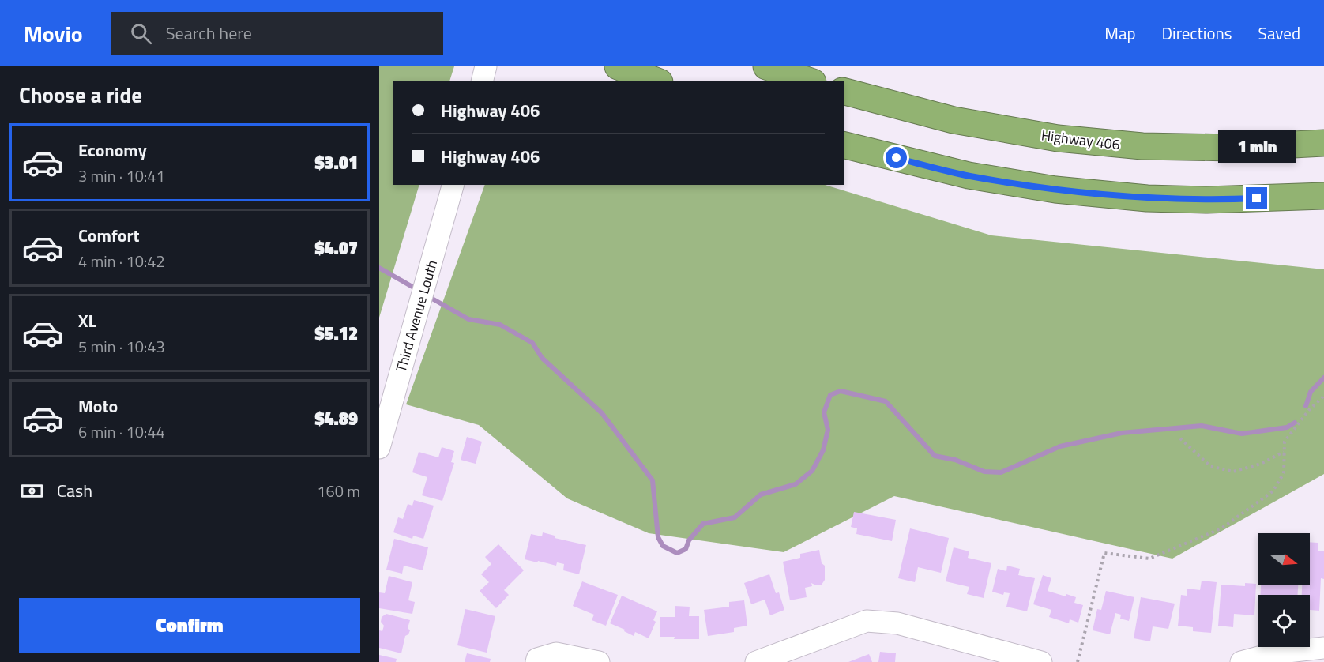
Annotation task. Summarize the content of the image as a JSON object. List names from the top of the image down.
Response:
{
  "streets": {
    "highway": ["Highway 406"],
    "street": ["Third Avenue Louth"]
  },
  "north": "right",
  "page": {
    "header": "Movio",
    "search": "Search here",
    "nav": ["Map", "Directions", "Saved"],
    "heading": "Choose a ride",
    "banner": ["Highway 406", "Highway 406"],
    "list": [
      {
        "name": "Economy",
        "note": "3 min · 10:41",
        "value": "$3.01"
      },
      {
        "name": "Comfort",
        "note": "4 min · 10:42",
        "value": "$4.07"
      },
      {
        "name": "XL",
        "note": "5 min · 10:43",
        "value": "$5.12"
      },
      {
        "name": "Moto",
        "note": "6 min · 10:44",
        "value": "$4.89"
      }
    ],
    "bubble": "1 min",
    "pay": ["Cash", "160 m"],
    "buttons": "Confirm"
  }
}
